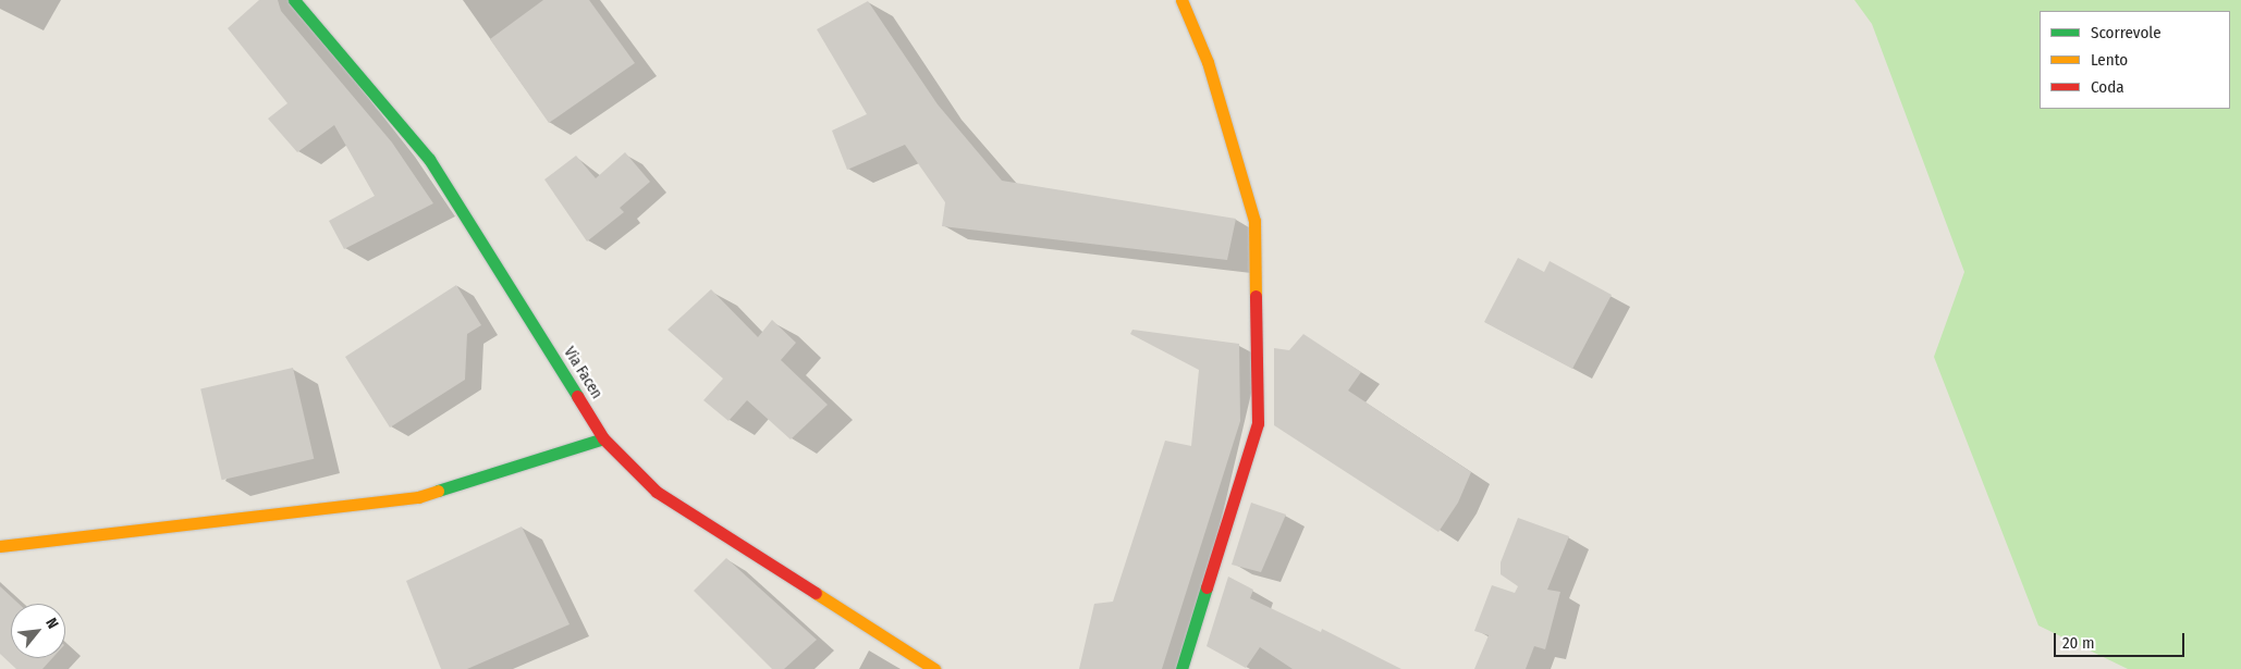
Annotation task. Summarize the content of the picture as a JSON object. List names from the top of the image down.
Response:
{
  "streets": {
    "street": ["Via Facen"]
  },
  "legend": ["Scorrevole", "Lento", "Coda"],
  "scale_bar": "20 m",
  "north": "top right"
}
